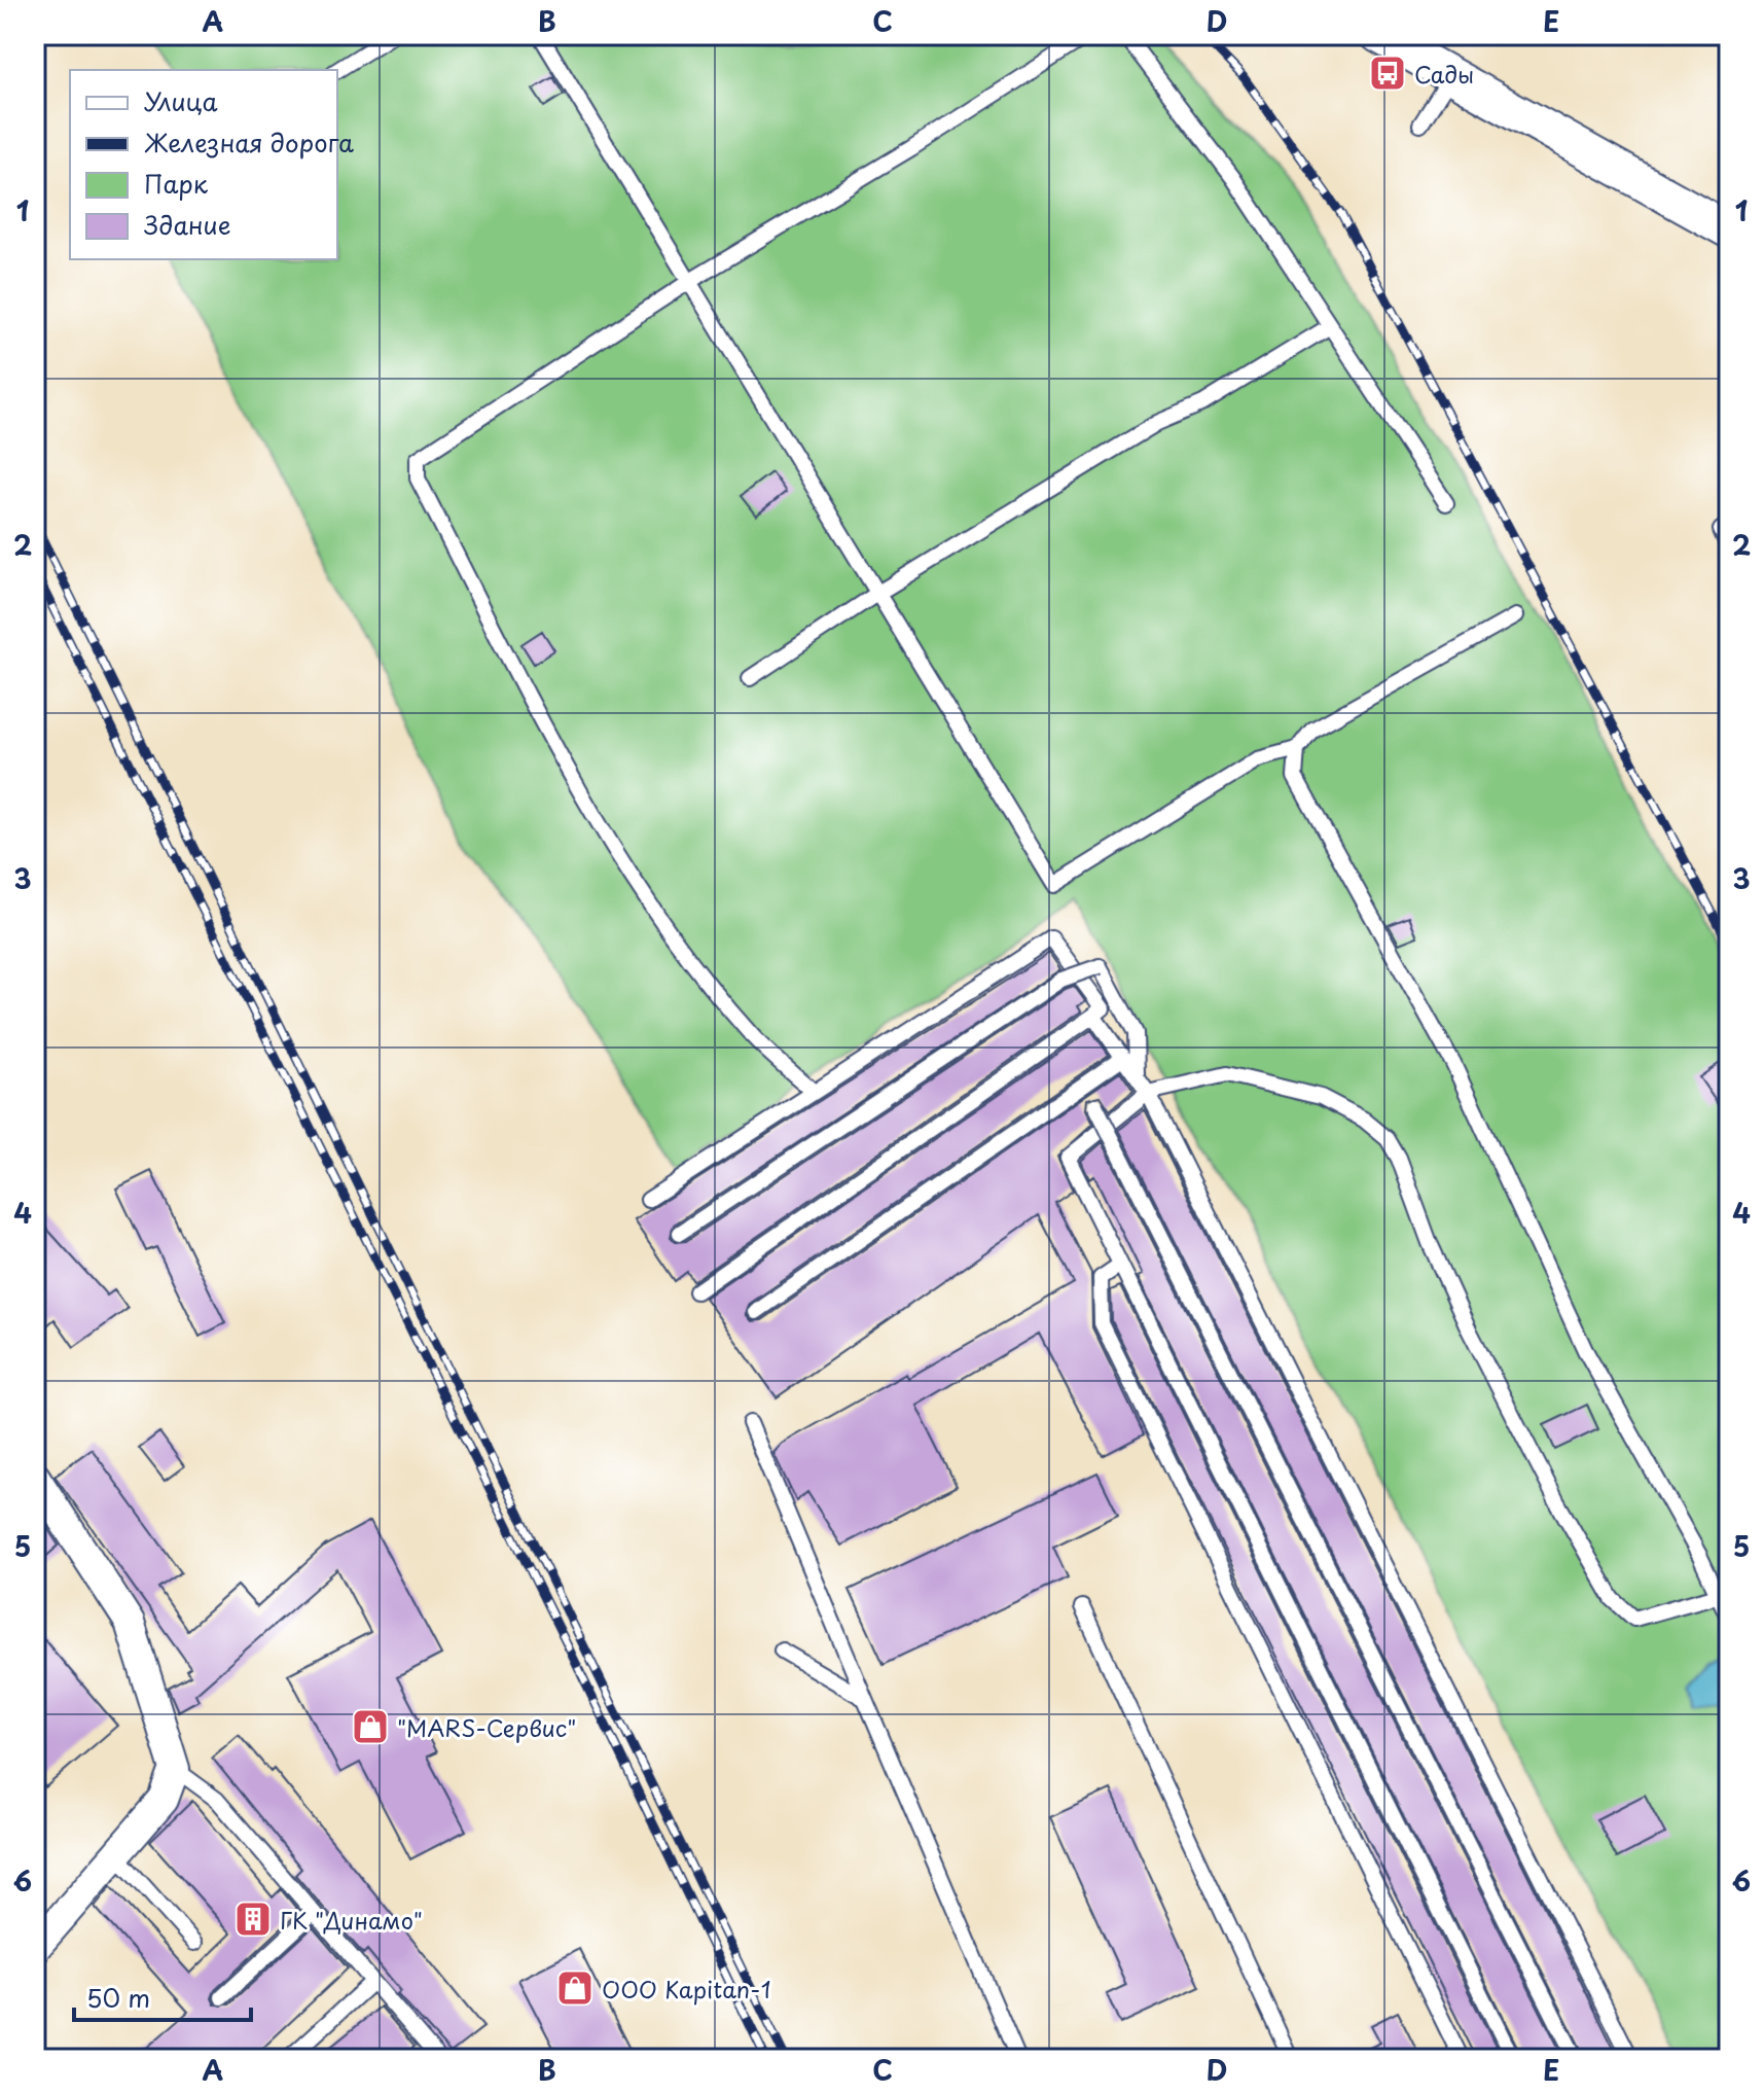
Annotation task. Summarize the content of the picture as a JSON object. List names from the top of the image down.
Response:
{
  "places": {
    "bus stop": ["Сады"],
    "shop": ["\"MARS-Сервис\"", "ООО Kapitan-1"],
    "building": ["ГК \"Динамо\""]
  },
  "legend": [
    "Улица",
    "Железная дорога",
    "Парк",
    "Здание"
  ],
  "scale_bar": "50 m",
  "grid": {
    "columns": [
      "A",
      "B",
      "C",
      "D",
      "E"
    ],
    "rows": [
      "1",
      "2",
      "3",
      "4",
      "5",
      "6"
    ]
  }
}
